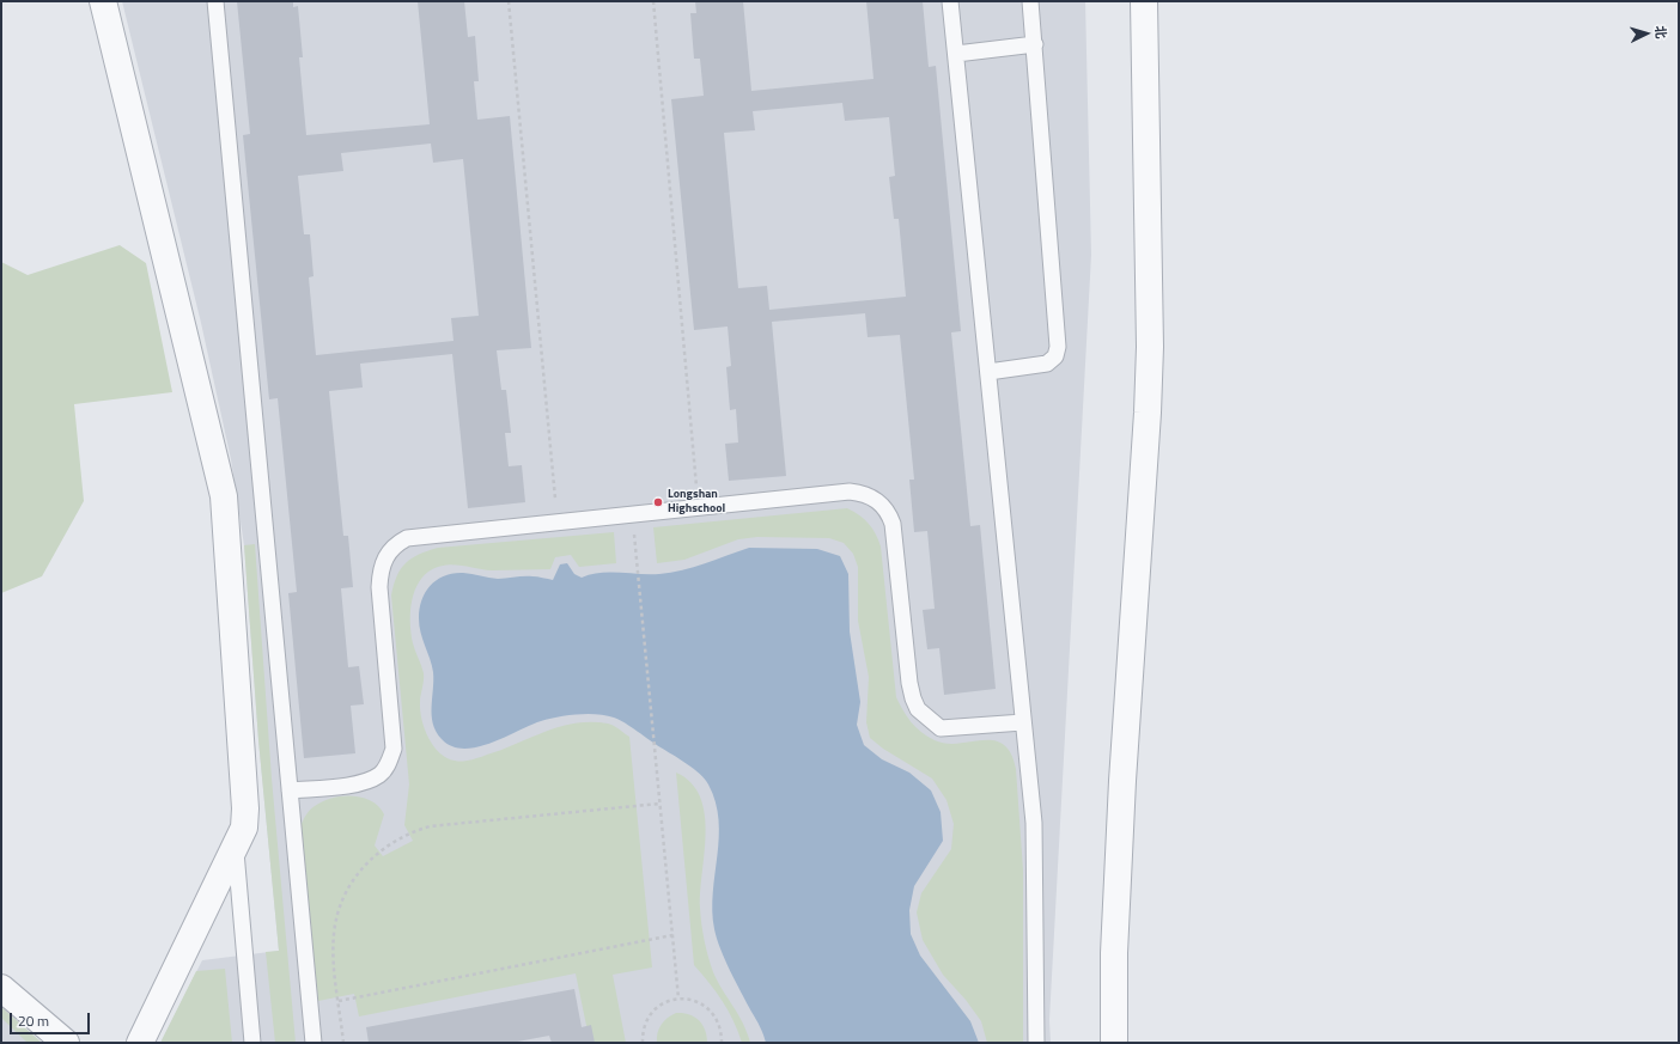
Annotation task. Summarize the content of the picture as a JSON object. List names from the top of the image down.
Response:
{
  "places": ["Longshan Highschool"],
  "scale_bar": "20 m",
  "north": "right"
}
